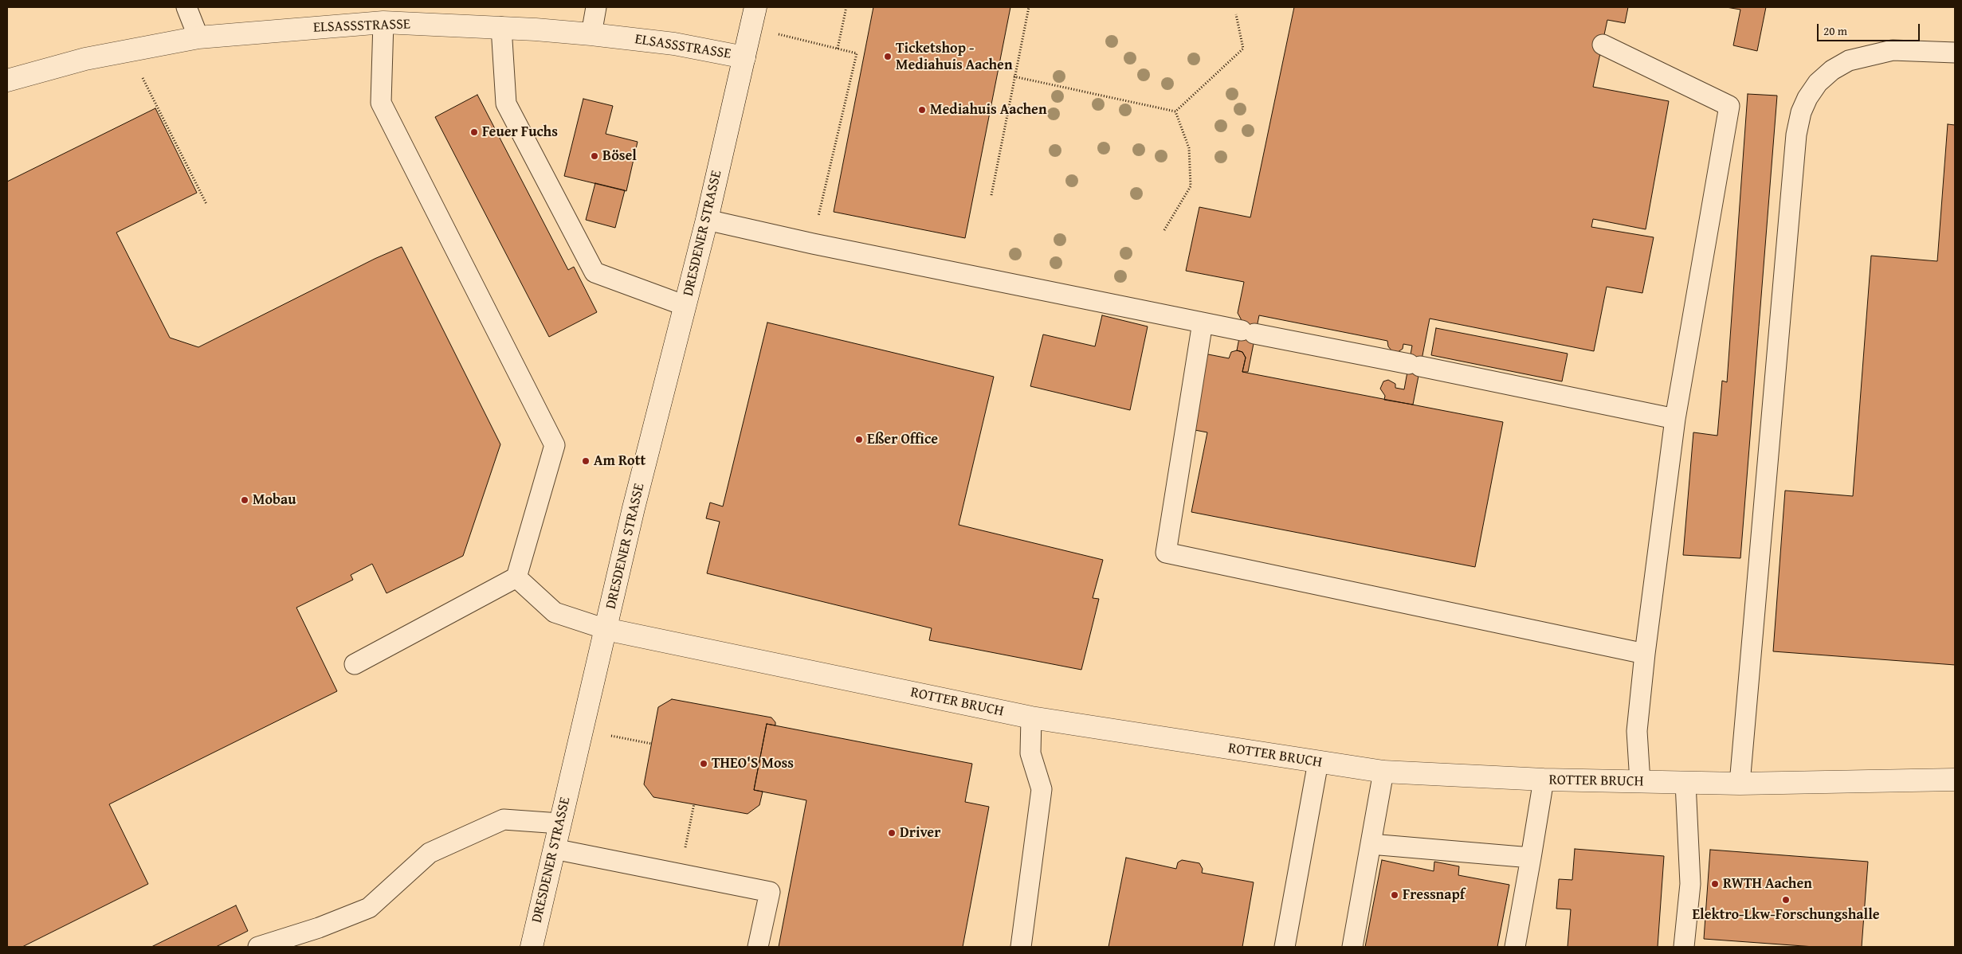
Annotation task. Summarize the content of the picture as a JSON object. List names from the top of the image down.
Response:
{
  "streets": {
    "street": ["ELSASSSTRASSE", "DRESDENER STRASSE", "ROTTER BRUCH"]
  },
  "crossings": [
    ["ELSASSSTRASSE", "DRESDENER STRASSE"],
    ["DRESDENER STRASSE", "ROTTER BRUCH"]
  ],
  "places": [
    "Ticketshop - Mediahuis Aachen",
    "Mediahuis Aachen",
    "Feuer Fuchs",
    "Bösel",
    "Eßer Office",
    "Am Rott",
    "Mobau",
    "THEO'S Moss",
    "Driver",
    "RWTH Aachen",
    "Fressnapf",
    "Elektro-Lkw-Forschungshalle"
  ],
  "scale_bar": "20 m"
}
